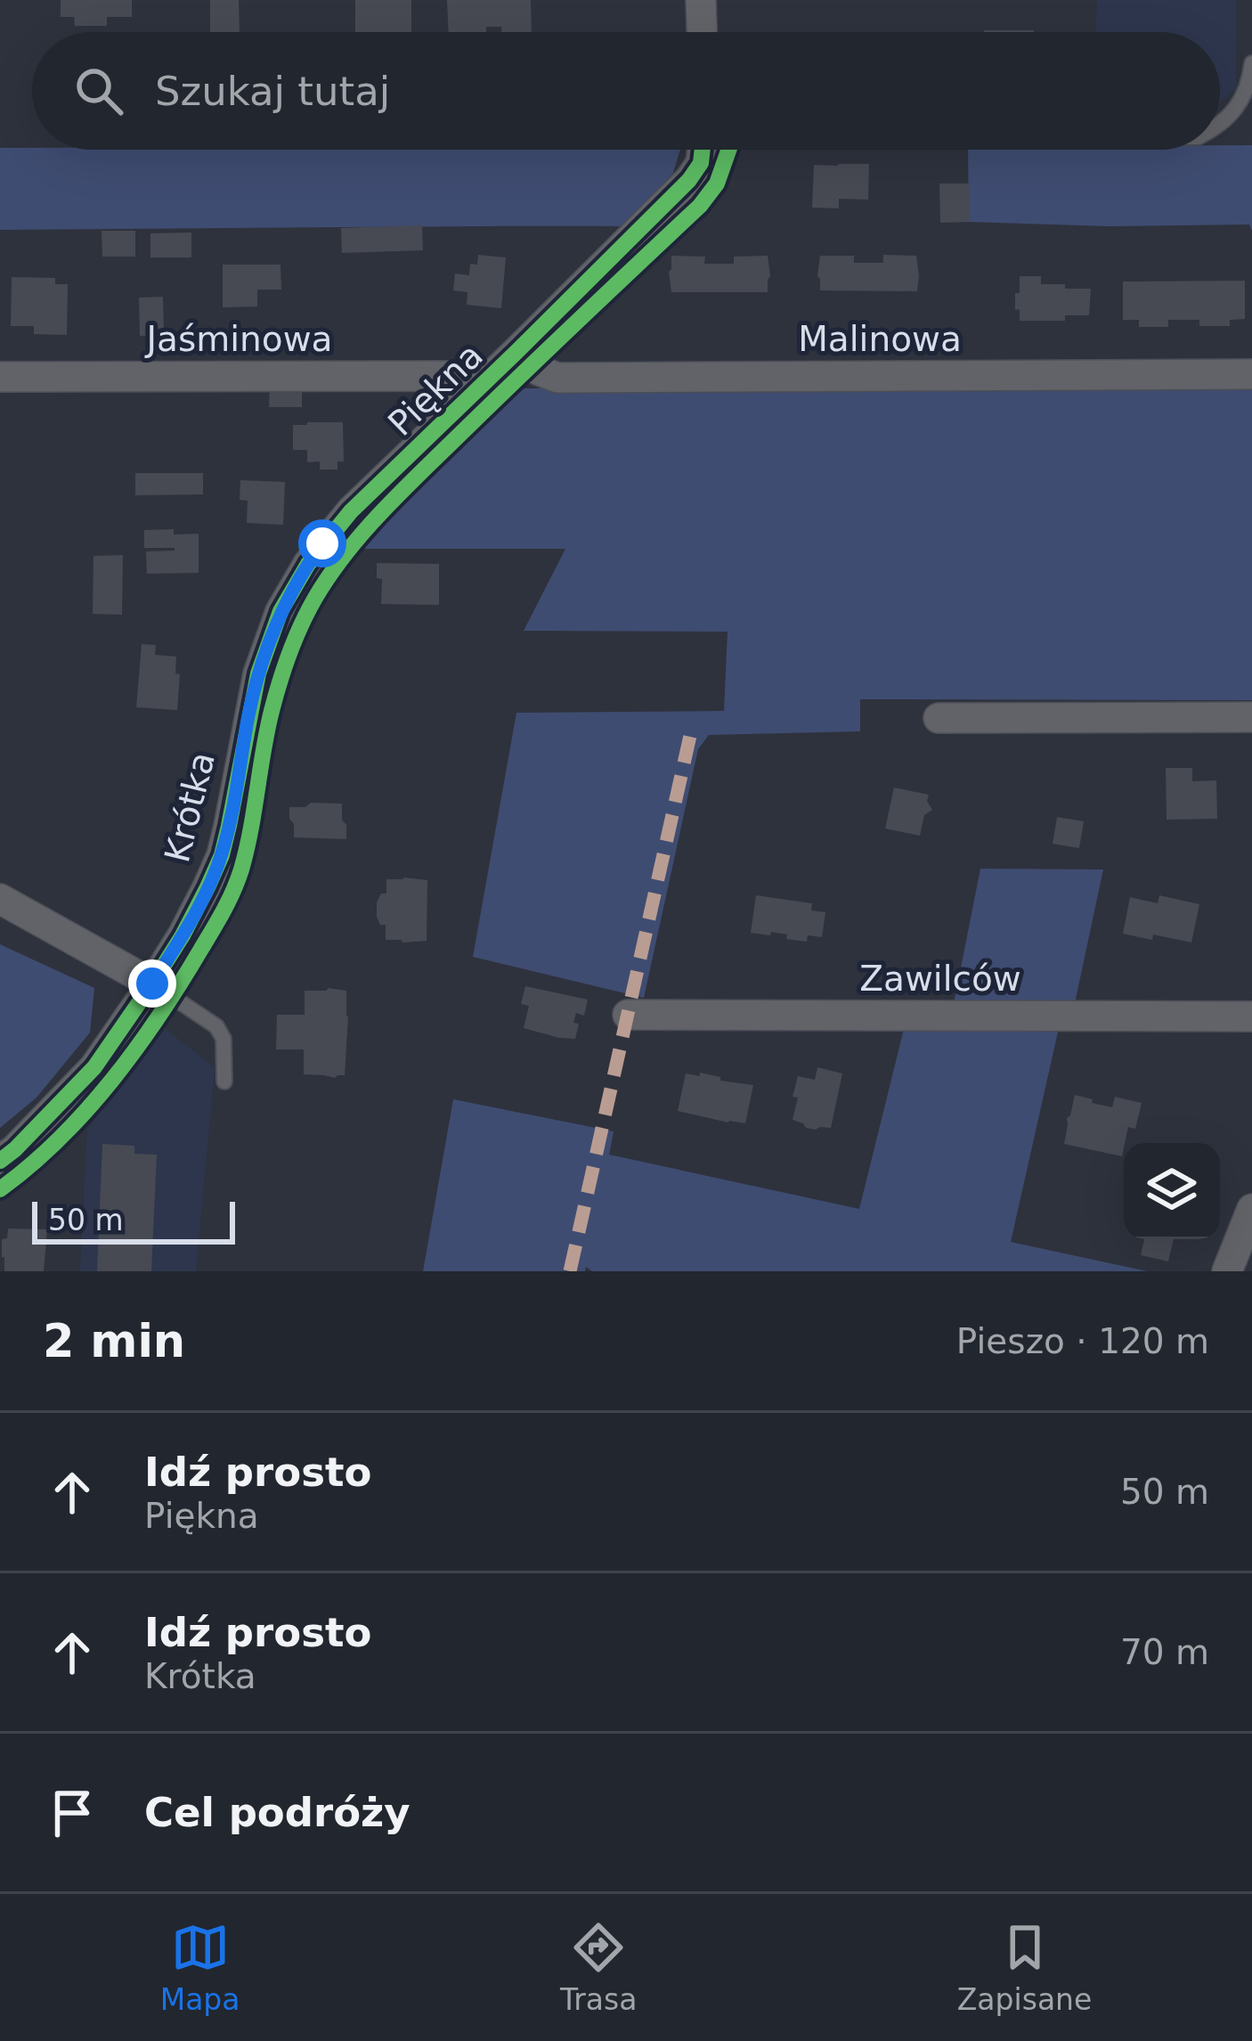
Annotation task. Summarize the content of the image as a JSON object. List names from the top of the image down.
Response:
{
  "streets": {
    "street": [
      "Jaśminowa",
      "Malinowa",
      "Piękna",
      "Krótka",
      "Zawilców"
    ]
  },
  "crossings": [
    ["Jaśminowa", "Piękna"],
    ["Malinowa", "Piękna"],
    ["Piękna", "Krótka"]
  ],
  "scale_bar": "50 m",
  "page": {
    "search": "Szukaj tutaj",
    "scale": "50 m",
    "heading": ["2 min", "Pieszo · 120 m"],
    "list": [
      ["Idź prosto", "Piękna", "50 m"],
      ["Idź prosto", "Krótka", "70 m"],
      "Cel podróży"
    ],
    "nav": ["Mapa", "Trasa", "Zapisane"]
  }
}
